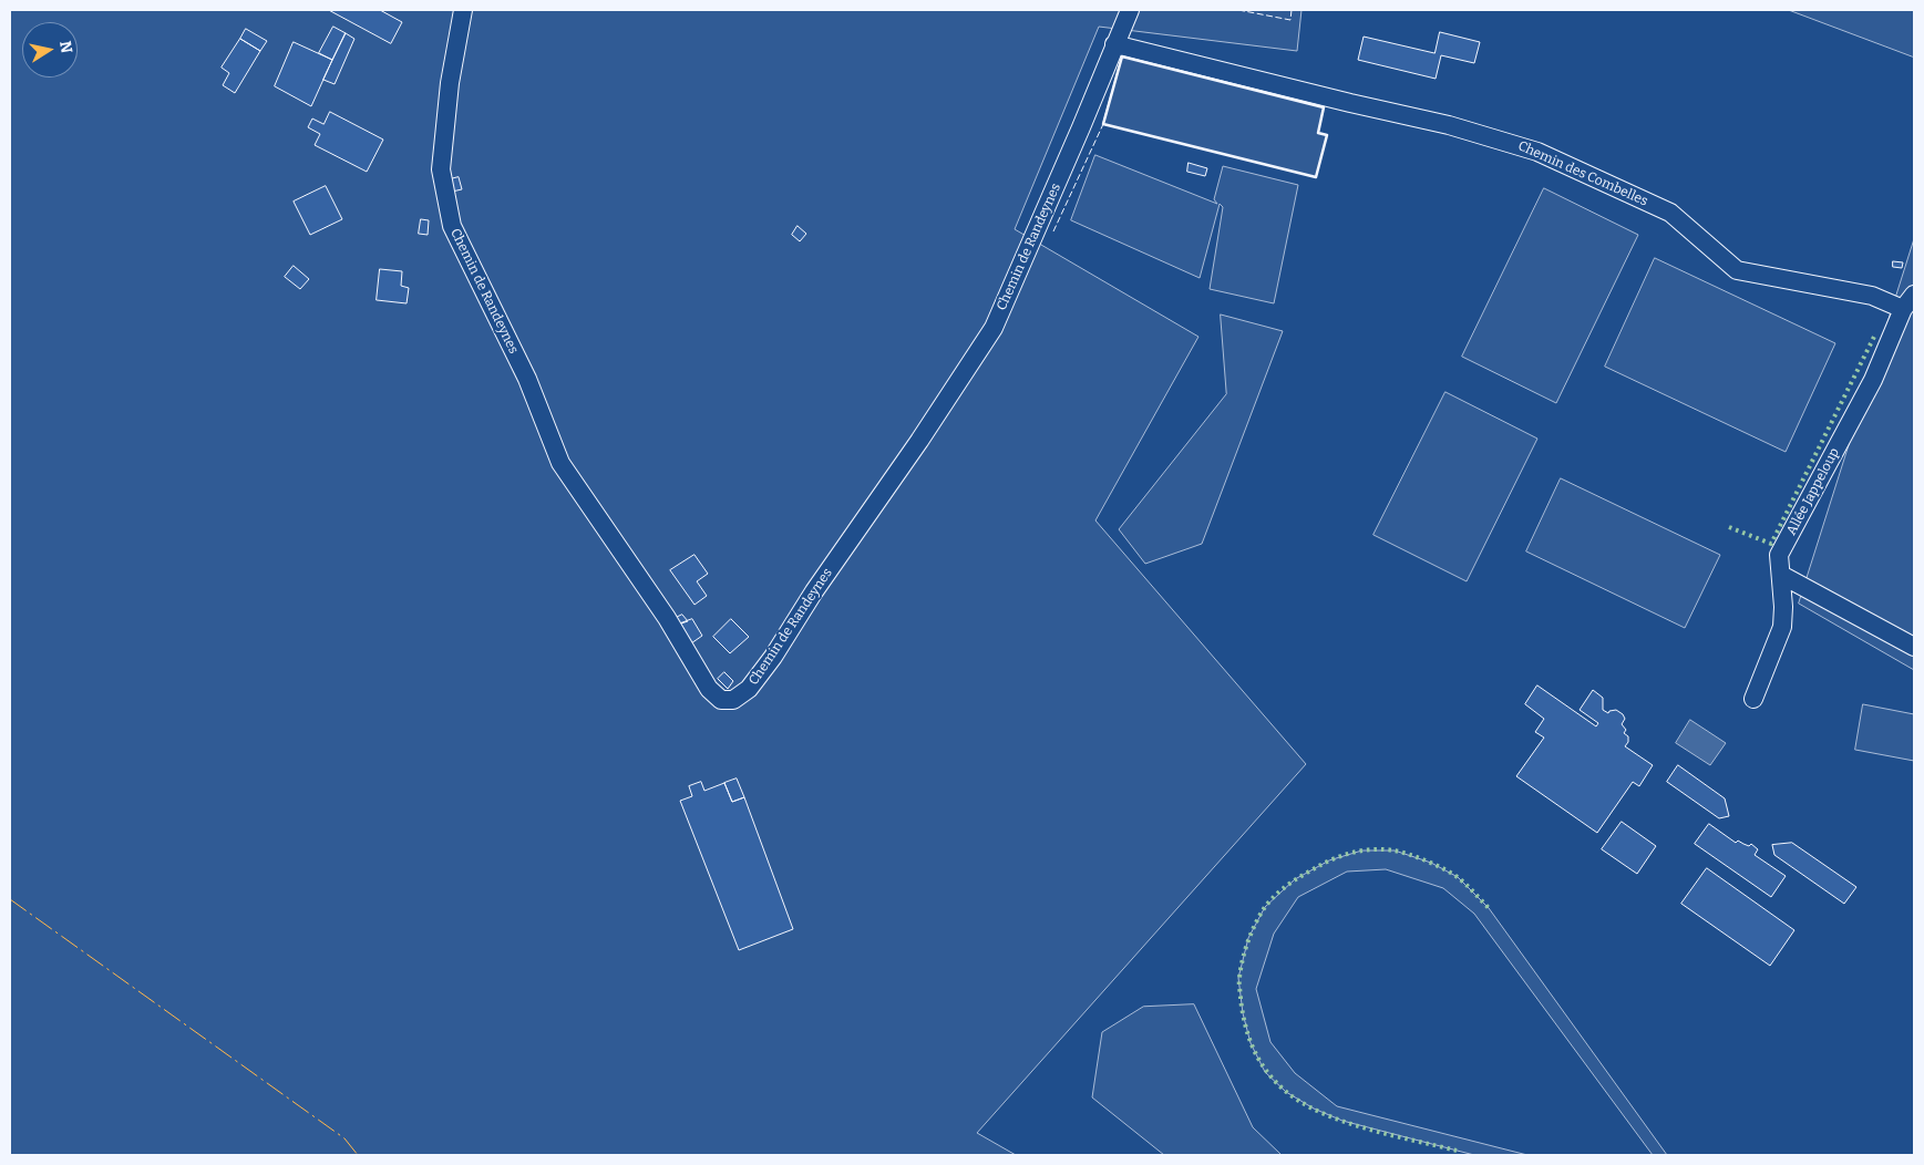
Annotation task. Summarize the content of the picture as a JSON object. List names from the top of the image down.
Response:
{
  "streets": {
    "street": ["Chemin des Combelles", "Chemin de Randeynes", "Allée Jappeloup"]
  },
  "crossings": [
    ["Chemin des Combelles", "Chemin de Randeynes"],
    ["Chemin des Combelles", "Allée Jappeloup"]
  ],
  "north": "right"
}
